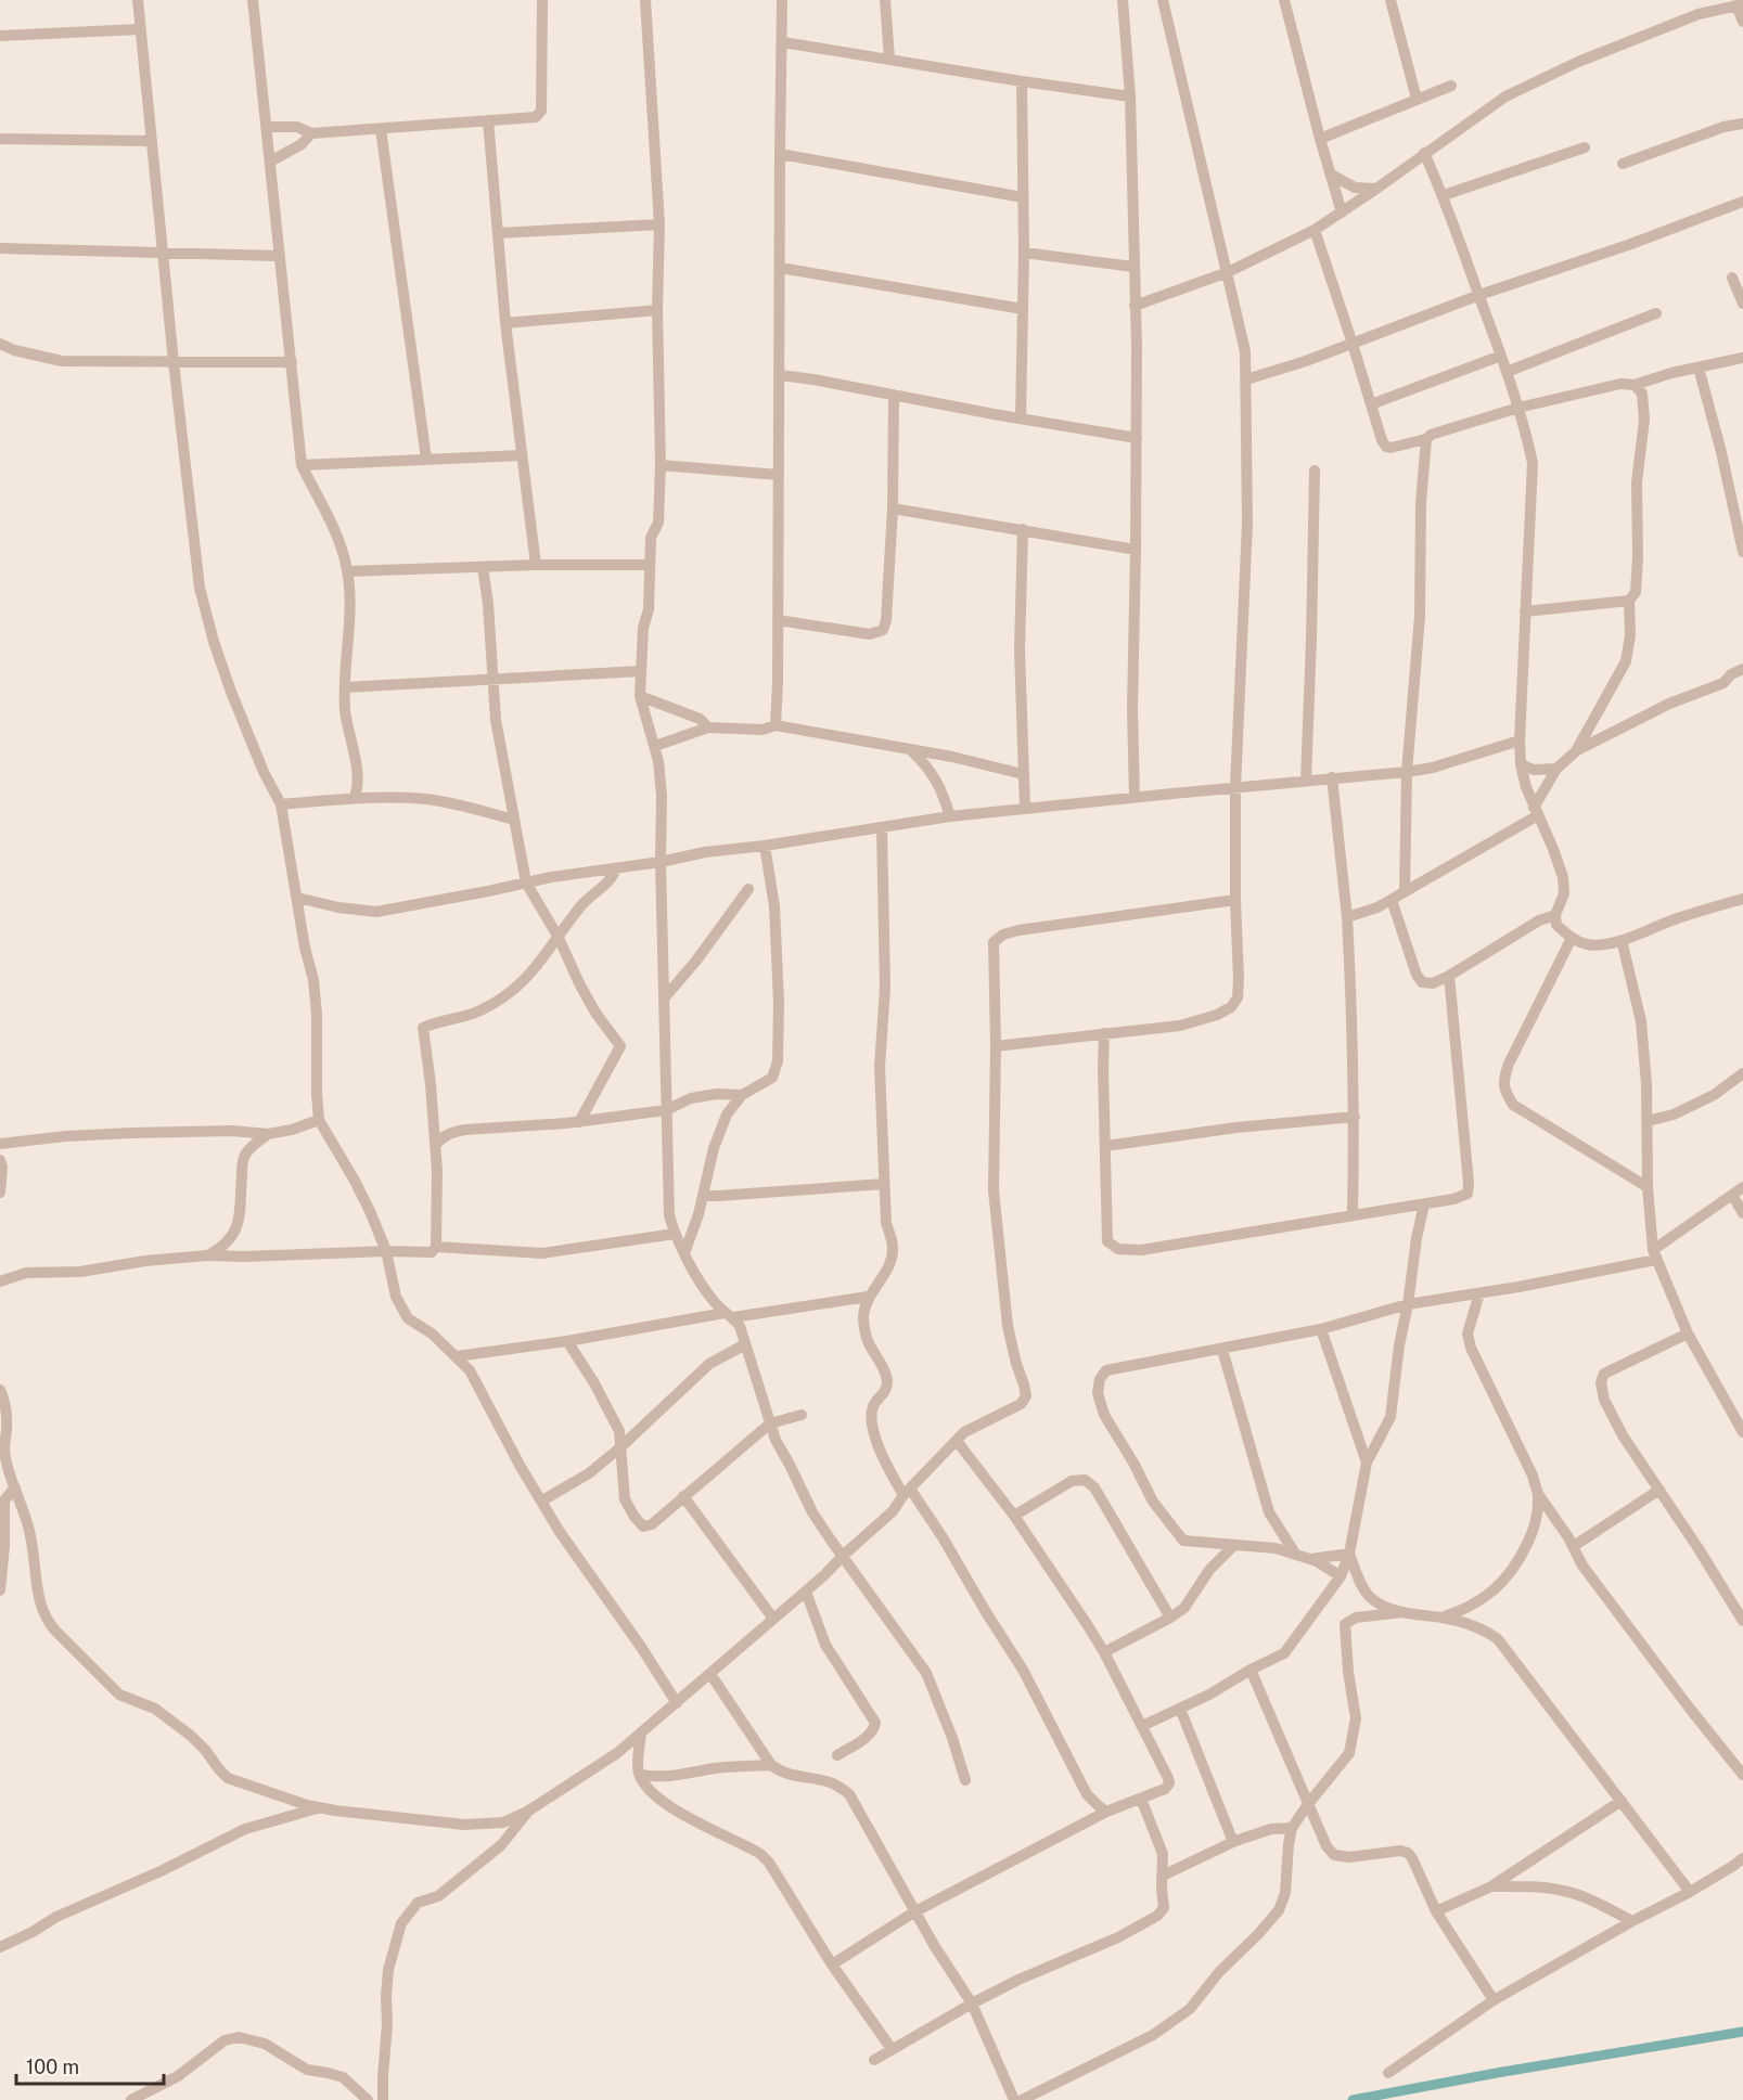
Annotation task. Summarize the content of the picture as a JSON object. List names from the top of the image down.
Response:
{
  "scale_bar": "100 m"
}
